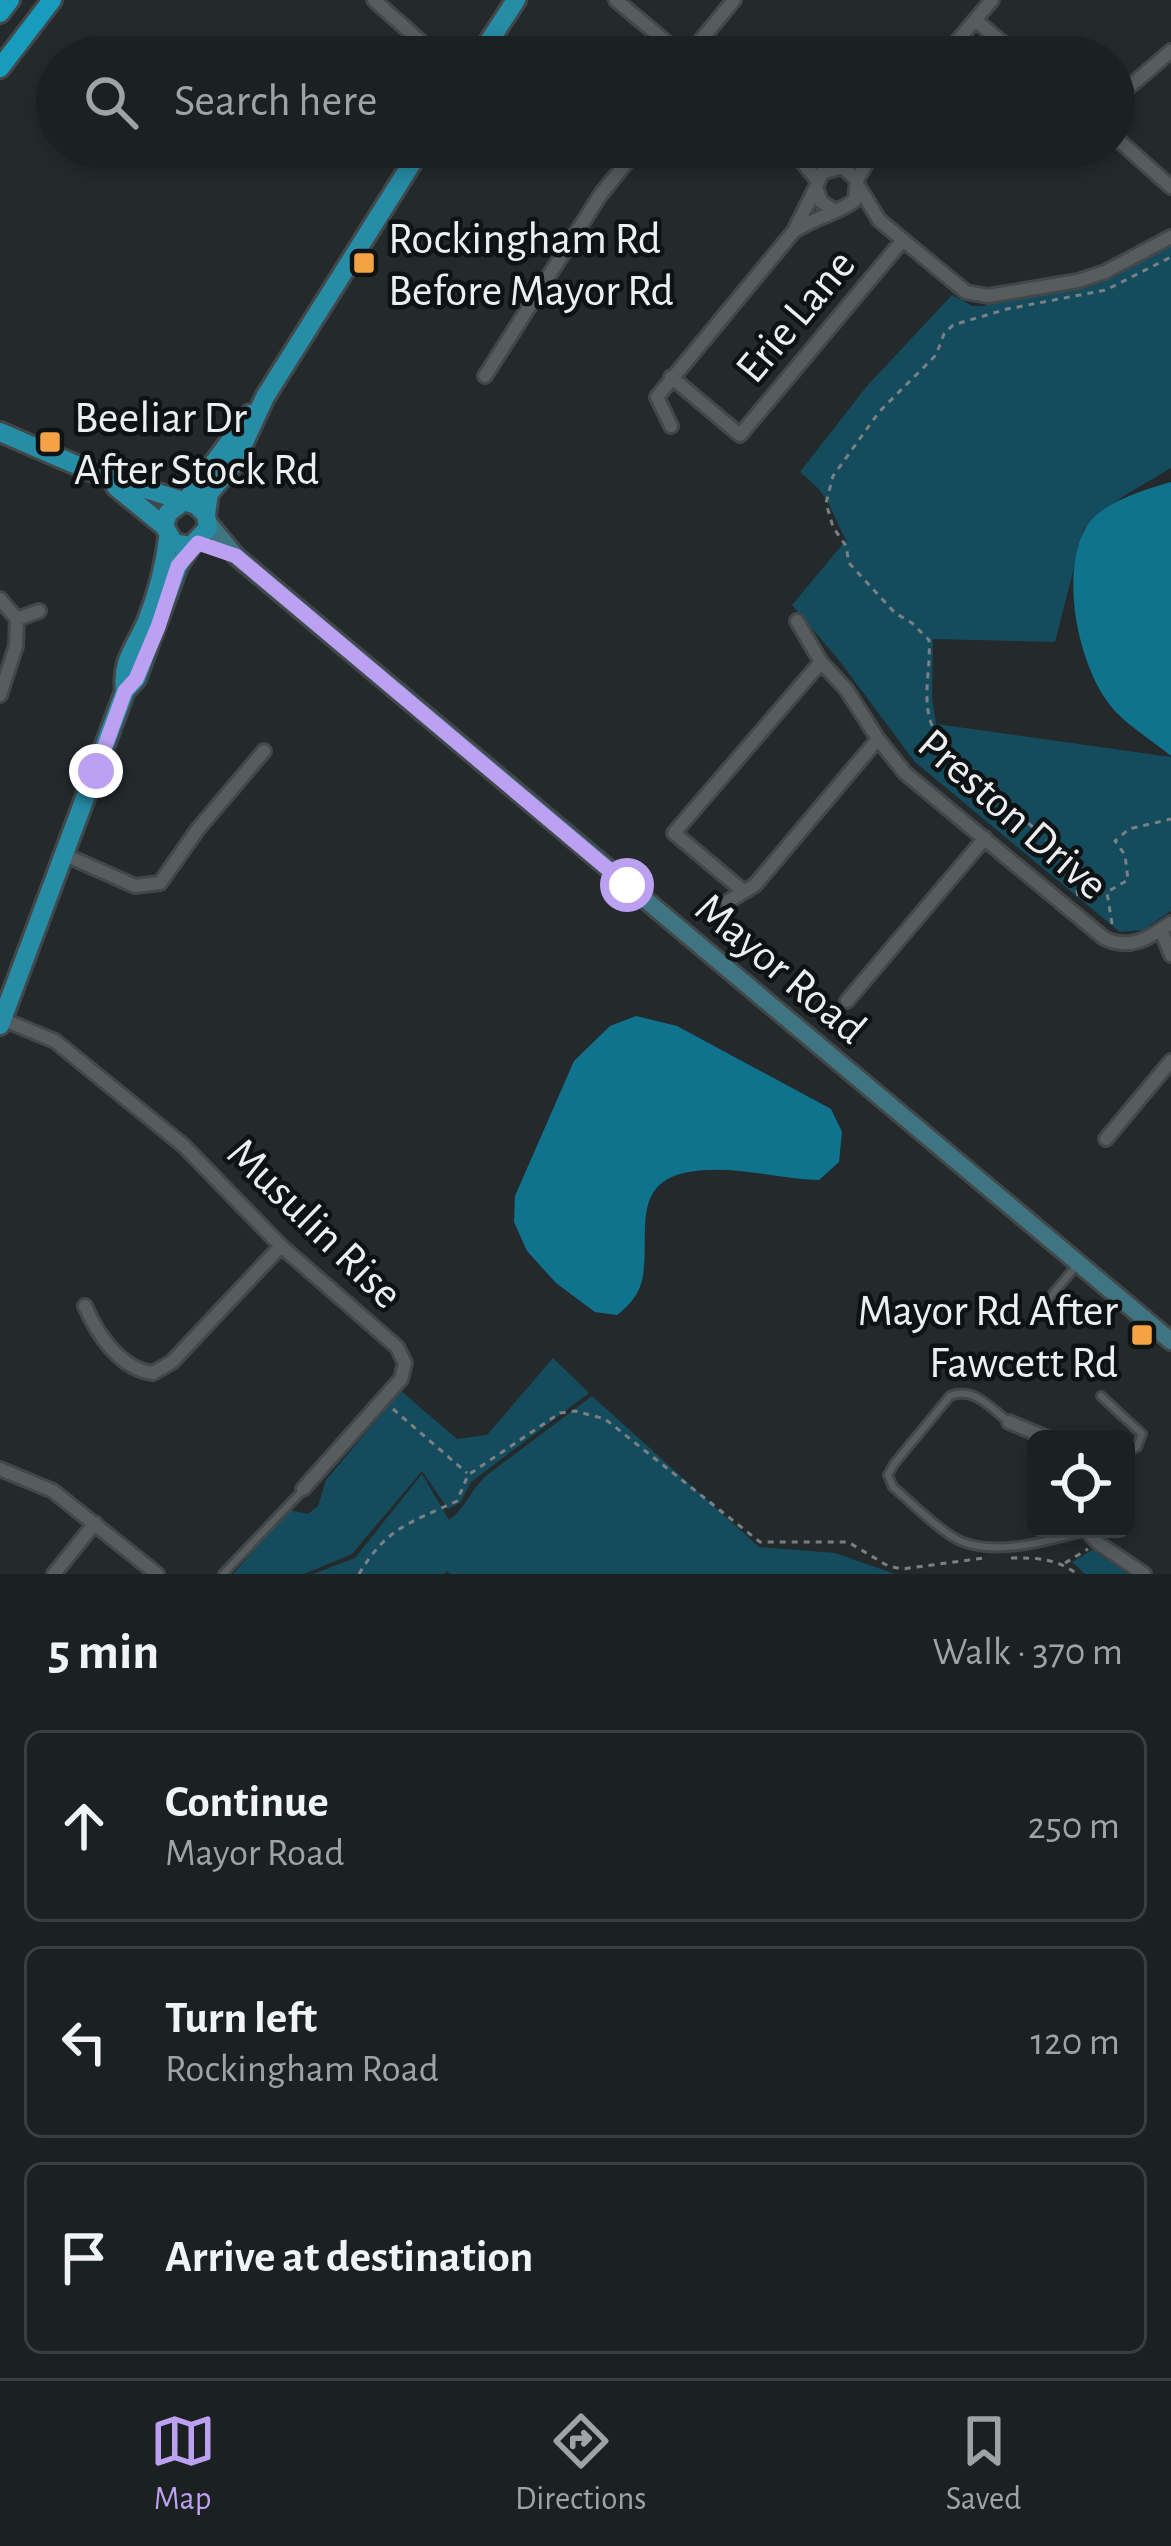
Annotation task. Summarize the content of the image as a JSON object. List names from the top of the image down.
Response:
{
  "streets": {
    "main road": ["Mayor Road"],
    "street": ["Erie Lane", "Preston Drive", "Musulin Rise"]
  },
  "places": {
    "transit": ["Rockingham Rd Before Mayor Rd", "Beeliar Dr After Stock Rd", "Mayor Rd After Fawcett Rd"]
  },
  "page": {
    "search": "Search here",
    "heading": ["5 min", "Walk · 370 m"],
    "list": [
      ["Continue", "Mayor Road", "250 m"],
      ["Turn left", "Rockingham Road", "120 m"],
      "Arrive at destination"
    ],
    "nav": ["Map", "Directions", "Saved"]
  }
}
